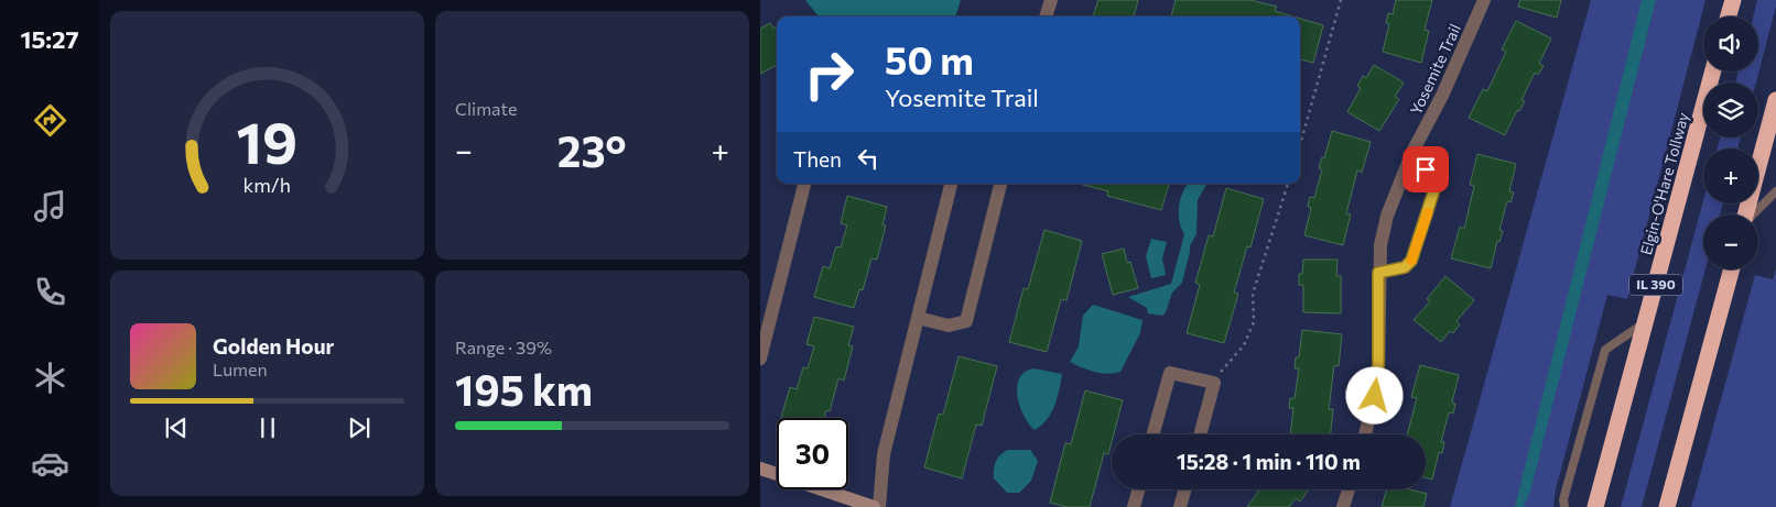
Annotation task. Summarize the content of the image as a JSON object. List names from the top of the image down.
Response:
{
  "streets": {
    "highway": ["Elgin-O'Hare Tollway", "IL 390"],
    "street": ["Yosemite Trail"]
  },
  "page": {
    "tabs": "15:27",
    "tile": [
      "Climate",
      ["Range · 39%", "195 km"]
    ],
    "map_buttons": ["+", "−"],
    "turn": ["50 m", "Yosemite Trail"],
    "heat": ["−", "23°", "+"],
    "then": "Then",
    "song": ["Golden Hour", "Lumen"],
    "limit": "30",
    "trip": "15:28 · 1 min · 110 m",
    "gauge": ["19", "km/h"]
  }
}
